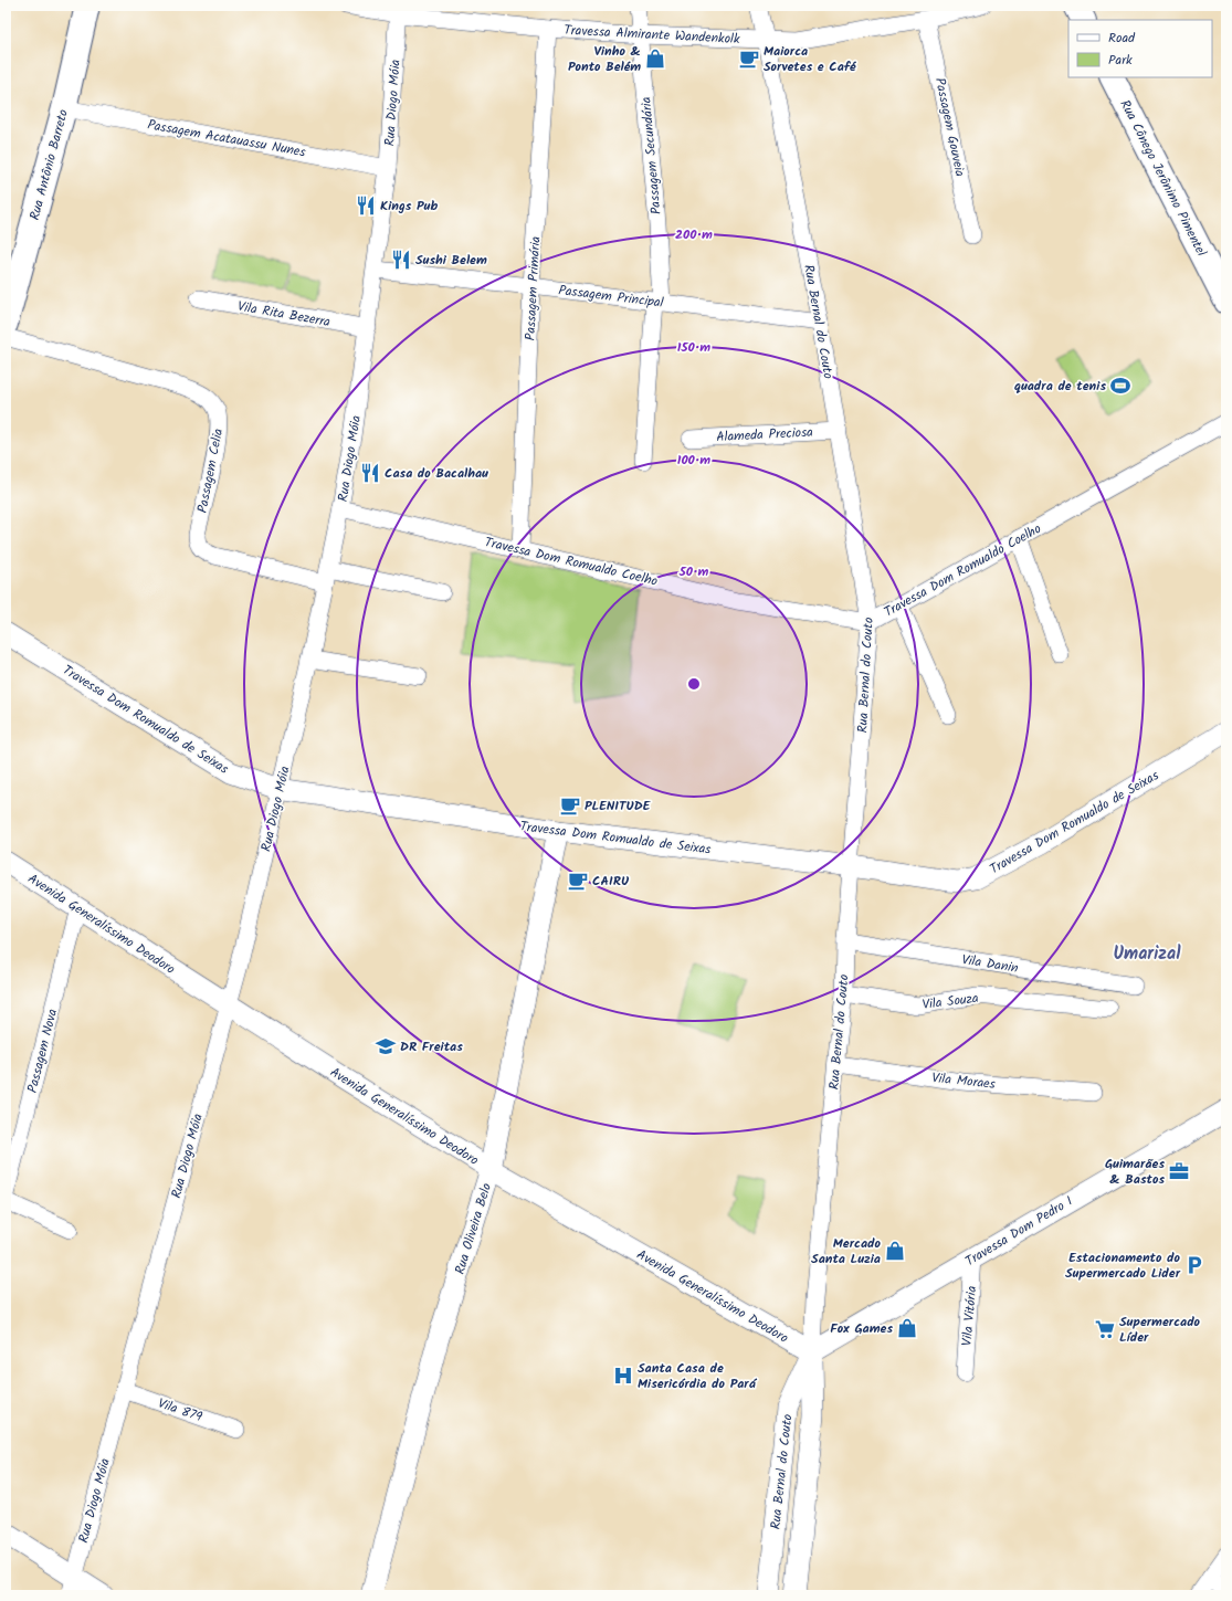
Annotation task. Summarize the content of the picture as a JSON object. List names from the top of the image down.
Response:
{
  "streets": {
    "main road": ["Rua Antônio Barreto", "Rua Cônego Jerônimo Pimentel"],
    "street": [
      "Travessa Almirante Wandenkolk",
      "Rua Diogo Móia",
      "Passagem Gouveia",
      "Passagem Acatauassu Nunes",
      "Passagem Secundária",
      "Passagem Primária",
      "Passagem Principal",
      "Vila Rita Bezerra",
      "Rua Bernal do Couto",
      "Alameda Preciosa",
      "Passagem Celia",
      "Travessa Dom Romualdo Coelho",
      "Travessa Dom Romualdo de Seixas",
      "Avenida Generalíssimo Deodoro",
      "Vila Danin",
      "Vila Souza",
      "Passagem Nova",
      "Vila Moraes",
      "Rua Oliveira Belo",
      "Travessa Dom Pedro I",
      "Vila Vitória",
      "Vila 879"
    ]
  },
  "crossings": [
    ["Travessa Almirante Wandenkolk", "Rua Diogo Móia"],
    ["Travessa Almirante Wandenkolk", "Passagem Gouveia"],
    ["Travessa Almirante Wandenkolk", "Passagem Secundária"],
    ["Travessa Almirante Wandenkolk", "Passagem Primária"],
    ["Travessa Almirante Wandenkolk", "Rua Bernal do Couto"],
    ["Rua Diogo Móia", "Passagem Acatauassu Nunes"],
    ["Rua Diogo Móia", "Passagem Principal"],
    ["Rua Diogo Móia", "Vila Rita Bezerra"],
    ["Rua Diogo Móia", "Passagem Celia"],
    ["Rua Diogo Móia", "Travessa Dom Romualdo Coelho"],
    ["Rua Diogo Móia", "Travessa Dom Romualdo de Seixas"],
    ["Rua Diogo Móia", "Avenida Generalíssimo Deodoro"],
    ["Rua Diogo Móia", "Vila 879"],
    ["Passagem Acatauassu Nunes", "Rua Antônio Barreto"],
    ["Passagem Secundária", "Passagem Principal"],
    ["Passagem Primária", "Passagem Principal"],
    ["Passagem Primária", "Travessa Dom Romualdo Coelho"],
    ["Passagem Principal", "Rua Bernal do Couto"],
    ["Rua Bernal do Couto", "Alameda Preciosa"],
    ["Rua Bernal do Couto", "Travessa Dom Romualdo Coelho"],
    ["Rua Bernal do Couto", "Travessa Dom Romualdo de Seixas"],
    ["Rua Bernal do Couto", "Avenida Generalíssimo Deodoro"],
    ["Rua Bernal do Couto", "Vila Danin"],
    ["Rua Bernal do Couto", "Vila Souza"],
    ["Rua Bernal do Couto", "Vila Moraes"],
    ["Rua Bernal do Couto", "Travessa Dom Pedro I"],
    ["Travessa Dom Romualdo de Seixas", "Rua Oliveira Belo"],
    ["Avenida Generalíssimo Deodoro", "Passagem Nova"],
    ["Avenida Generalíssimo Deodoro", "Rua Oliveira Belo"],
    ["Avenida Generalíssimo Deodoro", "Travessa Dom Pedro I"],
    ["Travessa Dom Pedro I", "Vila Vitória"]
  ],
  "districts": ["Umarizal"],
  "places": {
    "shop": ["Vinho & Ponto Belém", "Mercado Santa Luzia", "Fox Games"],
    "cafe": ["Maiorca Sorvetes e Café", "PLENITUDE", "CAIRU"],
    "restaurant": ["Kings Pub", "Sushi Belem", "Casa do Bacalhau"],
    "sports": ["quadra de tenis"],
    "school or university": ["DR Freitas"],
    "office": ["Guimarães & Bastos"],
    "parking": ["Estacionamento do Supermercado Lider"],
    "supermarket": ["Supermercado Líder"],
    "hospital": ["Santa Casa de Misericórdia do Pará"]
  },
  "legend": ["Road", "Park"],
  "rings": [
    "200 m",
    "150 m",
    "100 m",
    "50 m"
  ]
}
